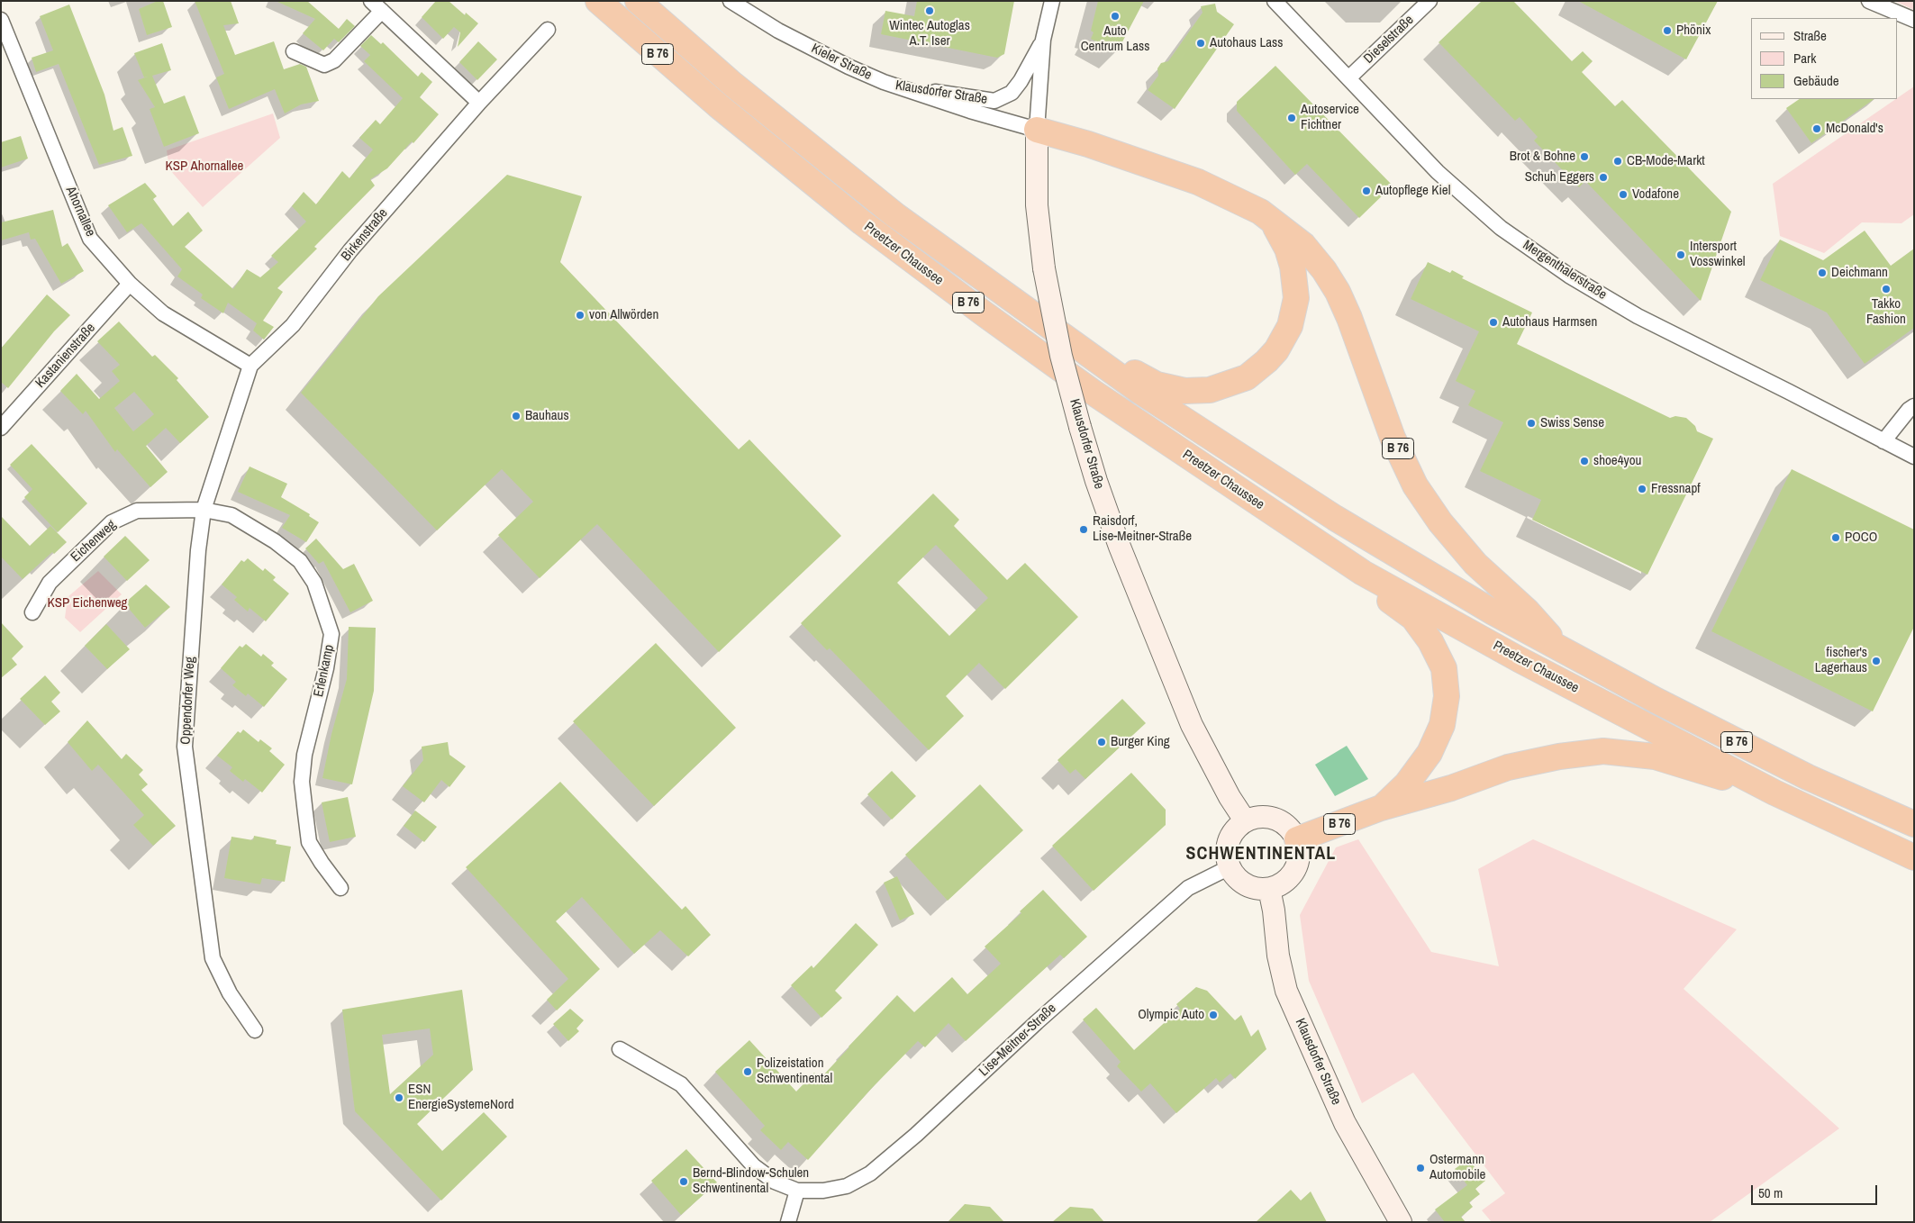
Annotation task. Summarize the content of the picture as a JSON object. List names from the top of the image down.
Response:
{
  "streets": {
    "highway": ["B 76", "Preetzer Chaussee"],
    "street": [
      "Dieselstraße",
      "Kieler Straße",
      "Klausdorfer Straße",
      "Ahornallee",
      "Birkenstraße",
      "Mergenthalerstraße",
      "Kastanienstraße",
      "Eichenweg",
      "Erlenkamp",
      "Oppendorfer Weg",
      "Lise-Meitner-Straße"
    ]
  },
  "crossings": [
    ["Dieselstraße", "Mergenthalerstraße"],
    ["B 76", "Kieler Straße"],
    ["B 76", "Klausdorfer Straße"],
    ["B 76", "Preetzer Chaussee"],
    ["B 76", "Lise-Meitner-Straße"],
    ["Kieler Straße", "Klausdorfer Straße"],
    ["Klausdorfer Straße", "Lise-Meitner-Straße"],
    ["Ahornallee", "Birkenstraße"],
    ["Ahornallee", "Kastanienstraße"],
    ["Ahornallee", "Oppendorfer Weg"],
    ["Birkenstraße", "Oppendorfer Weg"],
    ["Eichenweg", "Erlenkamp"],
    ["Eichenweg", "Oppendorfer Weg"],
    ["Erlenkamp", "Oppendorfer Weg"]
  ],
  "districts": ["SCHWENTINENTAL"],
  "parks": ["KSP Ahornallee", "KSP Eichenweg"],
  "places": [
    "Wintec Autoglas A.T. Iser",
    "Auto Centrum Lass",
    "Phönix",
    "Autohaus Lass",
    "Autoservice Fichtner",
    "McDonald's",
    "Brot & Bohne",
    "CB-Mode-Markt",
    "Schuh Eggers",
    "Autopflege Kiel",
    "Vodafone",
    "Intersport Vosswinkel",
    "Deichmann",
    "Takko Fashion",
    "von Allwörden",
    "Autohaus Harmsen",
    "Bauhaus",
    "Swiss Sense",
    "shoe4you",
    "Fressnapf",
    "Raisdorf, Lise-Meitner-Straße",
    "POCO",
    "fischer's Lagerhaus",
    "Burger King",
    "Olympic Auto",
    "Polizeistation Schwentinental",
    "ESN EnergieSystemeNord",
    "Ostermann Automobile",
    "Bernd-Blindow-Schulen Schwentinental"
  ],
  "legend": ["Straße", "Park", "Gebäude"],
  "scale_bar": "50 m"
}
